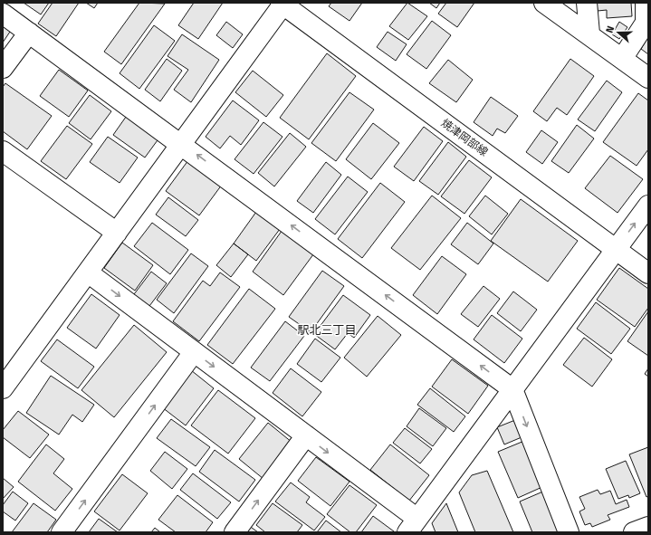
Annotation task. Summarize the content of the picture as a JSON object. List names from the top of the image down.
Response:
{
  "streets": {
    "street": ["焼津岡部線"]
  },
  "districts": ["駅北三丁目"],
  "north": "left"
}
